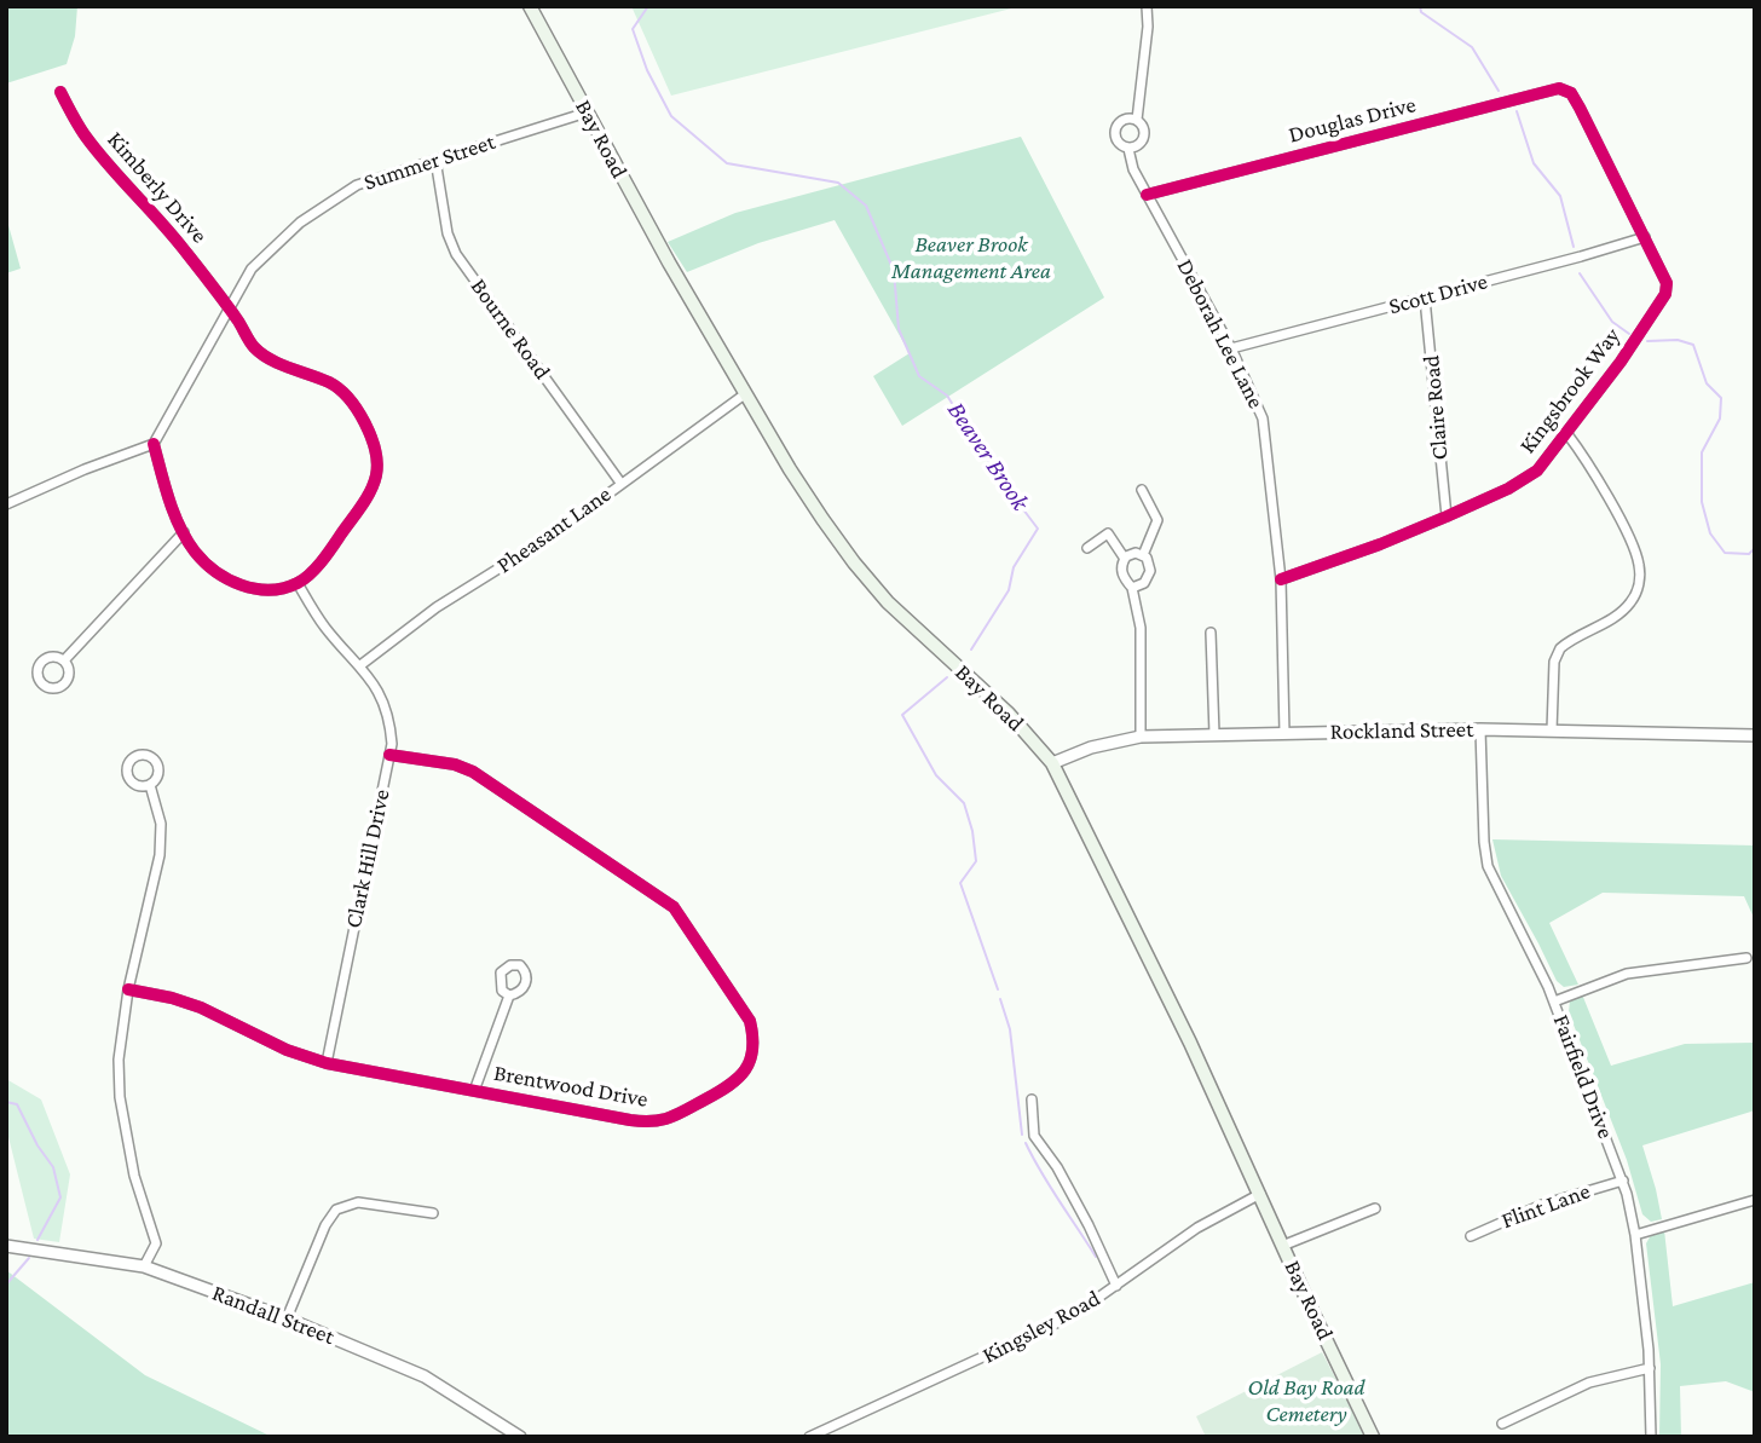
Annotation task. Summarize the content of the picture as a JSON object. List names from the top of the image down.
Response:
{
  "streets": {
    "main road": ["Bay Road"],
    "street": [
      "Douglas Drive",
      "Summer Street",
      "Kimberly Drive",
      "Scott Drive",
      "Bourne Road",
      "Deborah Lee Lane",
      "Kingsbrook Way",
      "Claire Road",
      "Pheasant Lane",
      "Rockland Street",
      "Clark Hill Drive",
      "Fairfield Drive",
      "Brentwood Drive",
      "Flint Lane",
      "Randall Street",
      "Kingsley Road"
    ]
  },
  "crossings": [
    ["Douglas Drive", "Deborah Lee Lane"],
    ["Douglas Drive", "Kingsbrook Way"],
    ["Bay Road", "Summer Street"],
    ["Bay Road", "Pheasant Lane"],
    ["Bay Road", "Rockland Street"],
    ["Bay Road", "Kingsley Road"],
    ["Summer Street", "Kimberly Drive"],
    ["Summer Street", "Bourne Road"],
    ["Kimberly Drive", "Clark Hill Drive"],
    ["Scott Drive", "Deborah Lee Lane"],
    ["Scott Drive", "Kingsbrook Way"],
    ["Scott Drive", "Claire Road"],
    ["Bourne Road", "Pheasant Lane"],
    ["Deborah Lee Lane", "Kingsbrook Way"],
    ["Deborah Lee Lane", "Rockland Street"],
    ["Kingsbrook Way", "Claire Road"],
    ["Pheasant Lane", "Clark Hill Drive"],
    ["Rockland Street", "Fairfield Drive"],
    ["Clark Hill Drive", "Brentwood Drive"],
    ["Fairfield Drive", "Flint Lane"]
  ],
  "water": ["Beaver Brook"],
  "parks": ["Beaver Brook Management Area", "Old Bay Road Cemetery"]
}
